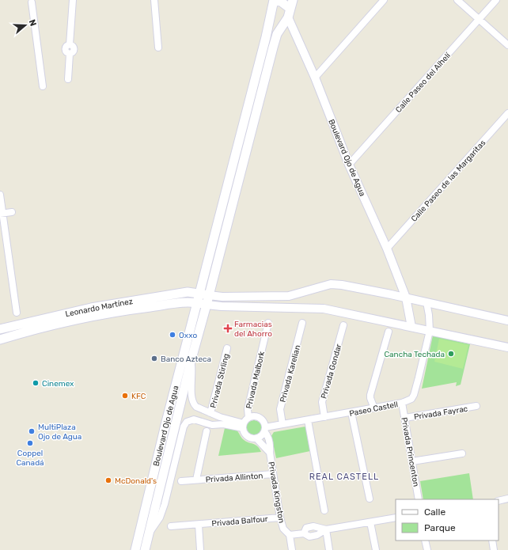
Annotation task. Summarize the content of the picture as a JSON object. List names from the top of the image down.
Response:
{
  "streets": {
    "main road": ["Boulevard Ojo de Agua", "Leonardo Martínez"],
    "street": [
      "Calle Paseo del Alhelí",
      "Calle Paseo de las Margaritas",
      "Privada Gondar",
      "Privada Karelian",
      "Privada Malbork",
      "Privada Stirling",
      "Paseo Castell",
      "Privada Fayrac",
      "Privada Princenton",
      "Privada Allinton",
      "Privada Kingston",
      "Privada Balfour"
    ]
  },
  "crossings": [
    ["Calle Paseo del Alhelí", "Boulevard Ojo de Agua"],
    ["Boulevard Ojo de Agua", "Calle Paseo de las Margaritas"],
    ["Boulevard Ojo de Agua", "Leonardo Martínez"],
    ["Privada Gondar", "Paseo Castell"],
    ["Privada Karelian", "Paseo Castell"],
    ["Privada Malbork", "Paseo Castell"],
    ["Privada Malbork", "Privada Kingston"],
    ["Paseo Castell", "Privada Princenton"],
    ["Paseo Castell", "Privada Kingston"],
    ["Privada Fayrac", "Privada Princenton"],
    ["Privada Allinton", "Privada Kingston"],
    ["Privada Kingston", "Privada Balfour"]
  ],
  "districts": ["REAL CASTELL"],
  "places": {
    "health": ["Farmacias del Ahorro"],
    "other": [
      "Oxxo",
      "Cancha Techada",
      "Banco Azteca",
      "Cinemex",
      "KFC",
      "MultiPlaza Ojo de Agua",
      "Coppel Canadá",
      "McDonald's"
    ]
  },
  "legend": ["Calle", "Parque"],
  "north": "right"
}
